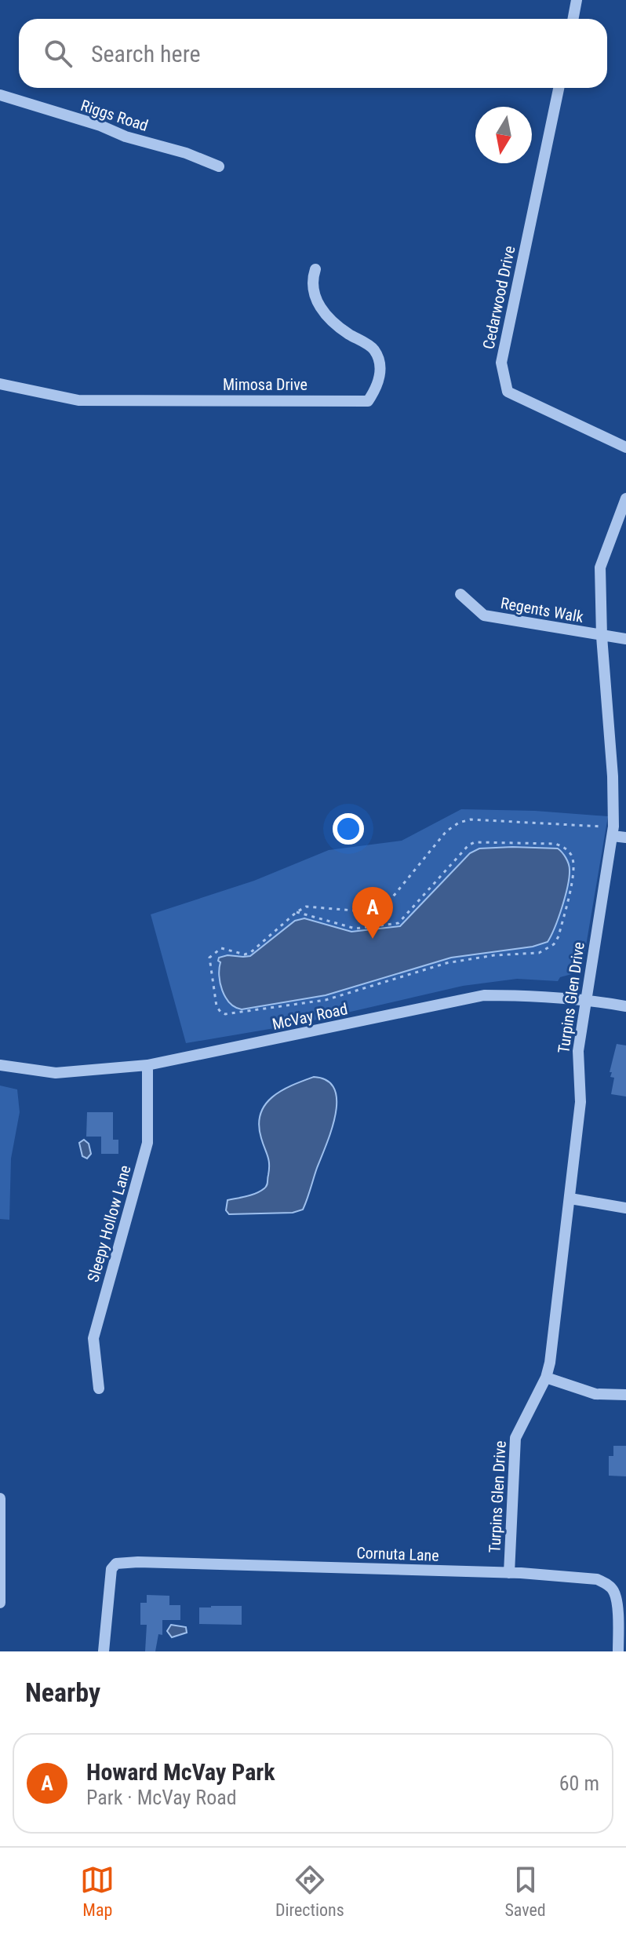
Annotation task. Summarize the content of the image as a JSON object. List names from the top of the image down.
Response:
{
  "streets": {
    "street": [
      "Riggs Road",
      "Cedarwood Drive",
      "Mimosa Drive",
      "Regents Walk",
      "Turpins Glen Drive",
      "McVay Road",
      "Sleepy Hollow Lane",
      "Cornuta Lane"
    ]
  },
  "crossings": [
    ["Regents Walk", "Turpins Glen Drive"],
    ["Turpins Glen Drive", "McVay Road"],
    ["Turpins Glen Drive", "Cornuta Lane"],
    ["McVay Road", "Sleepy Hollow Lane"]
  ],
  "north": "bottom",
  "page": {
    "search": "Search here",
    "pins": "A",
    "heading": "Nearby",
    "list": [
      {
        "mark": "A",
        "name": "Howard McVay Park",
        "note": "Park · McVay Road",
        "value": "60 m"
      }
    ],
    "nav": ["Map", "Directions", "Saved"]
  }
}
